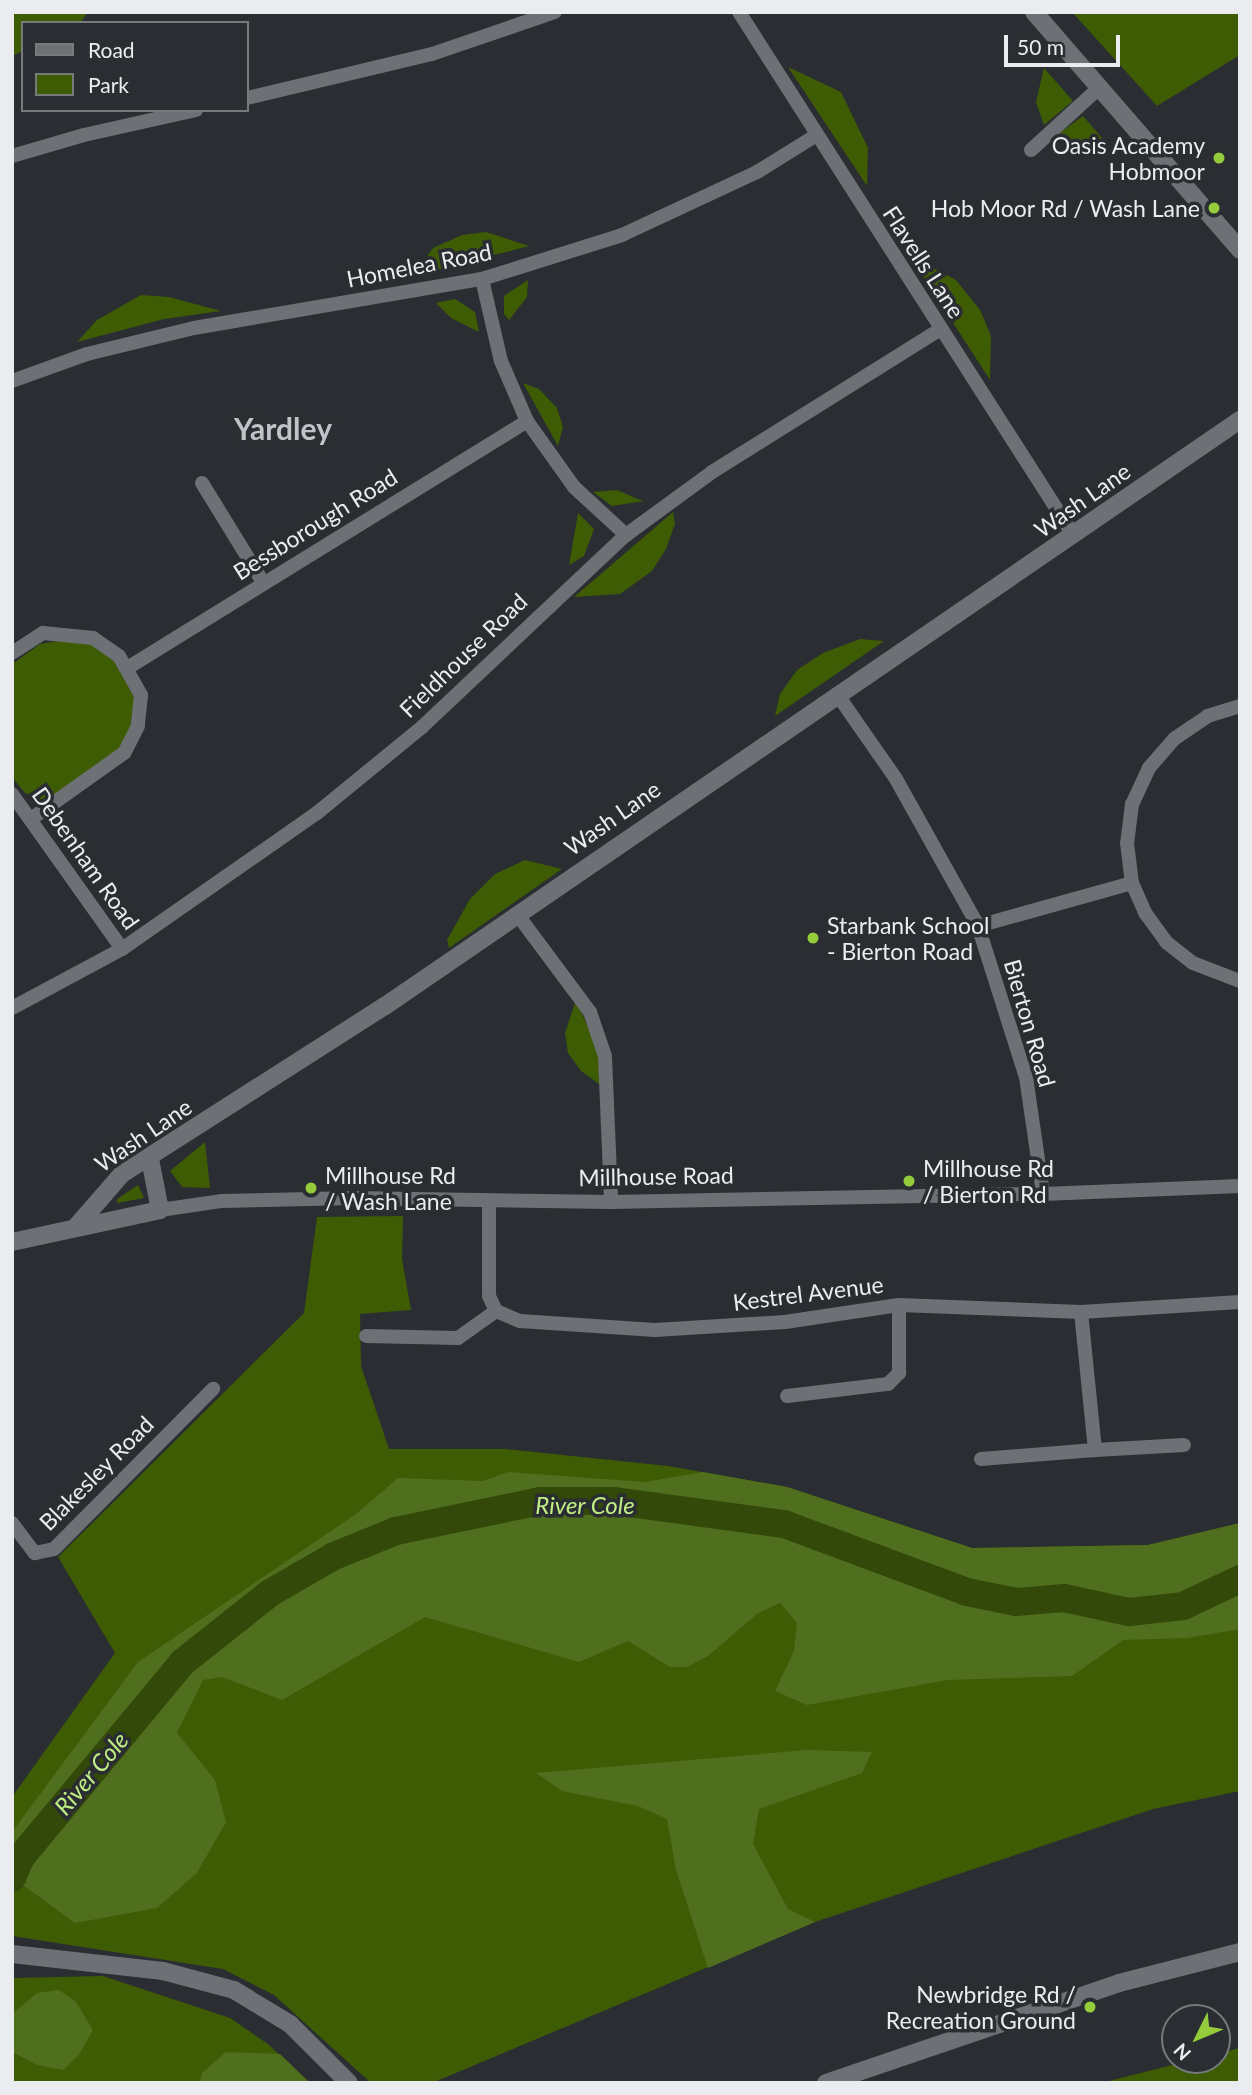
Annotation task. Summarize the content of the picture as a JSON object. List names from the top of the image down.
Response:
{
  "streets": {
    "street": [
      "Flavells Lane",
      "Homelea Road",
      "Wash Lane",
      "Bessborough Road",
      "Fieldhouse Road",
      "Debenham Road",
      "Bierton Road",
      "Millhouse Road",
      "Kestrel Avenue",
      "Blakesley Road"
    ]
  },
  "crossings": [
    ["Flavells Lane", "Homelea Road"],
    ["Flavells Lane", "Wash Lane"],
    ["Flavells Lane", "Fieldhouse Road"],
    ["Wash Lane", "Bierton Road"],
    ["Wash Lane", "Millhouse Road"],
    ["Fieldhouse Road", "Debenham Road"],
    ["Bierton Road", "Millhouse Road"]
  ],
  "districts": ["Yardley"],
  "water": ["River Cole"],
  "places": [
    "Oasis Academy Hobmoor",
    "Hob Moor Rd / Wash Lane",
    "Starbank School - Bierton Road",
    "Millhouse Rd / Bierton Rd",
    "Millhouse Rd / Wash Lane",
    "Newbridge Rd / Recreation Ground"
  ],
  "legend": ["Road", "Park"],
  "scale_bar": "50 m",
  "north": "bottom left"
}
